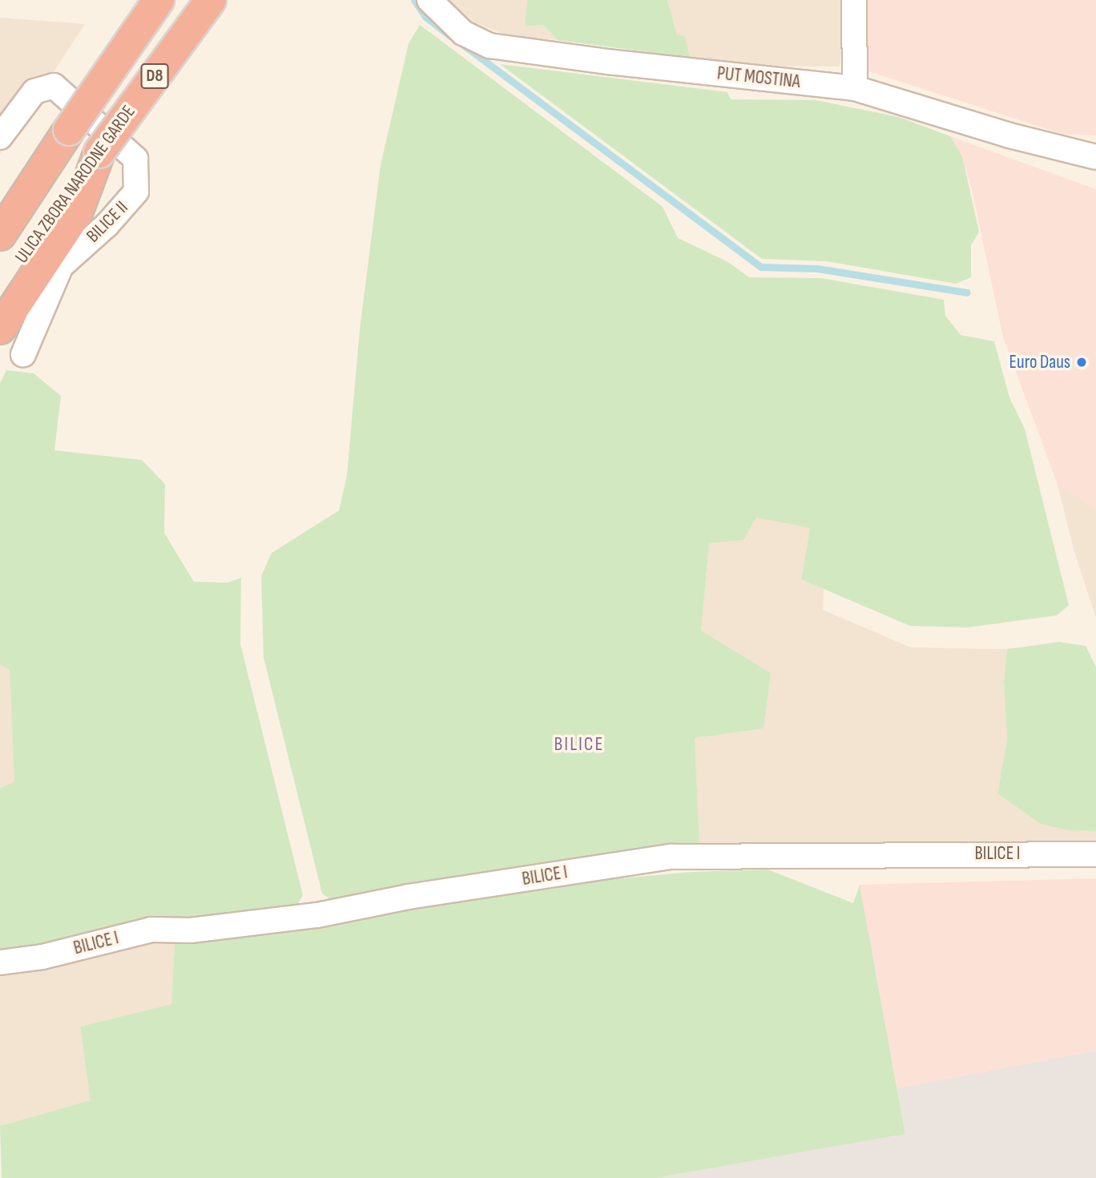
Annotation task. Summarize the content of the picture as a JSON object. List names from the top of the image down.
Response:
{
  "streets": {
    "highway": ["D8", "ULICA ZBORA NARODNE GARDE"],
    "street": ["PUT MOSTINA", "BILICE II", "BILICE I"]
  },
  "districts": ["BILICE"],
  "places": ["Euro Daus"]
}
